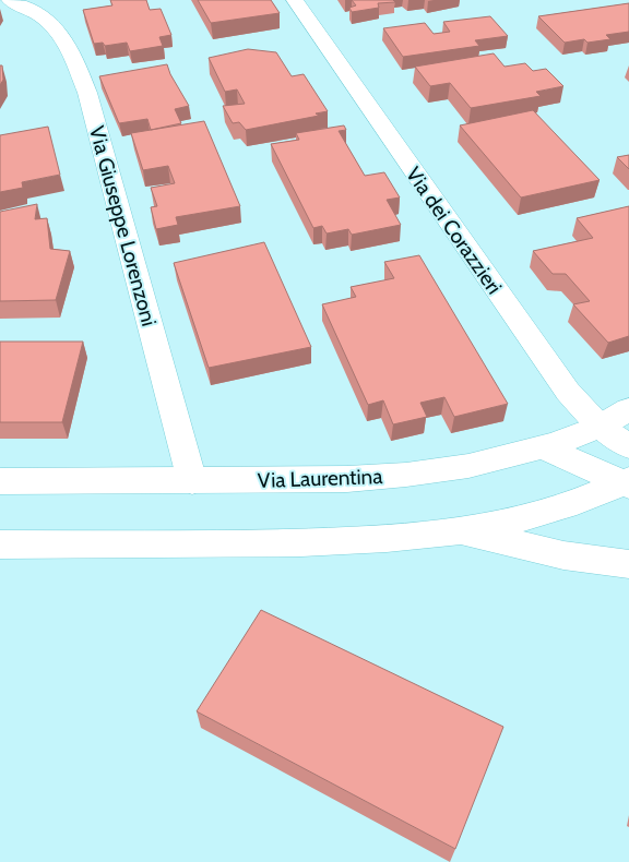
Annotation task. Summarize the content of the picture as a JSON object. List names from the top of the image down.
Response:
{
  "streets": {
    "street": ["Via Giuseppe Lorenzoni", "Via dei Corazzieri", "Via Laurentina"]
  },
  "crossings": [
    ["Via Giuseppe Lorenzoni", "Via Laurentina"],
    ["Via dei Corazzieri", "Via Laurentina"]
  ]
}
